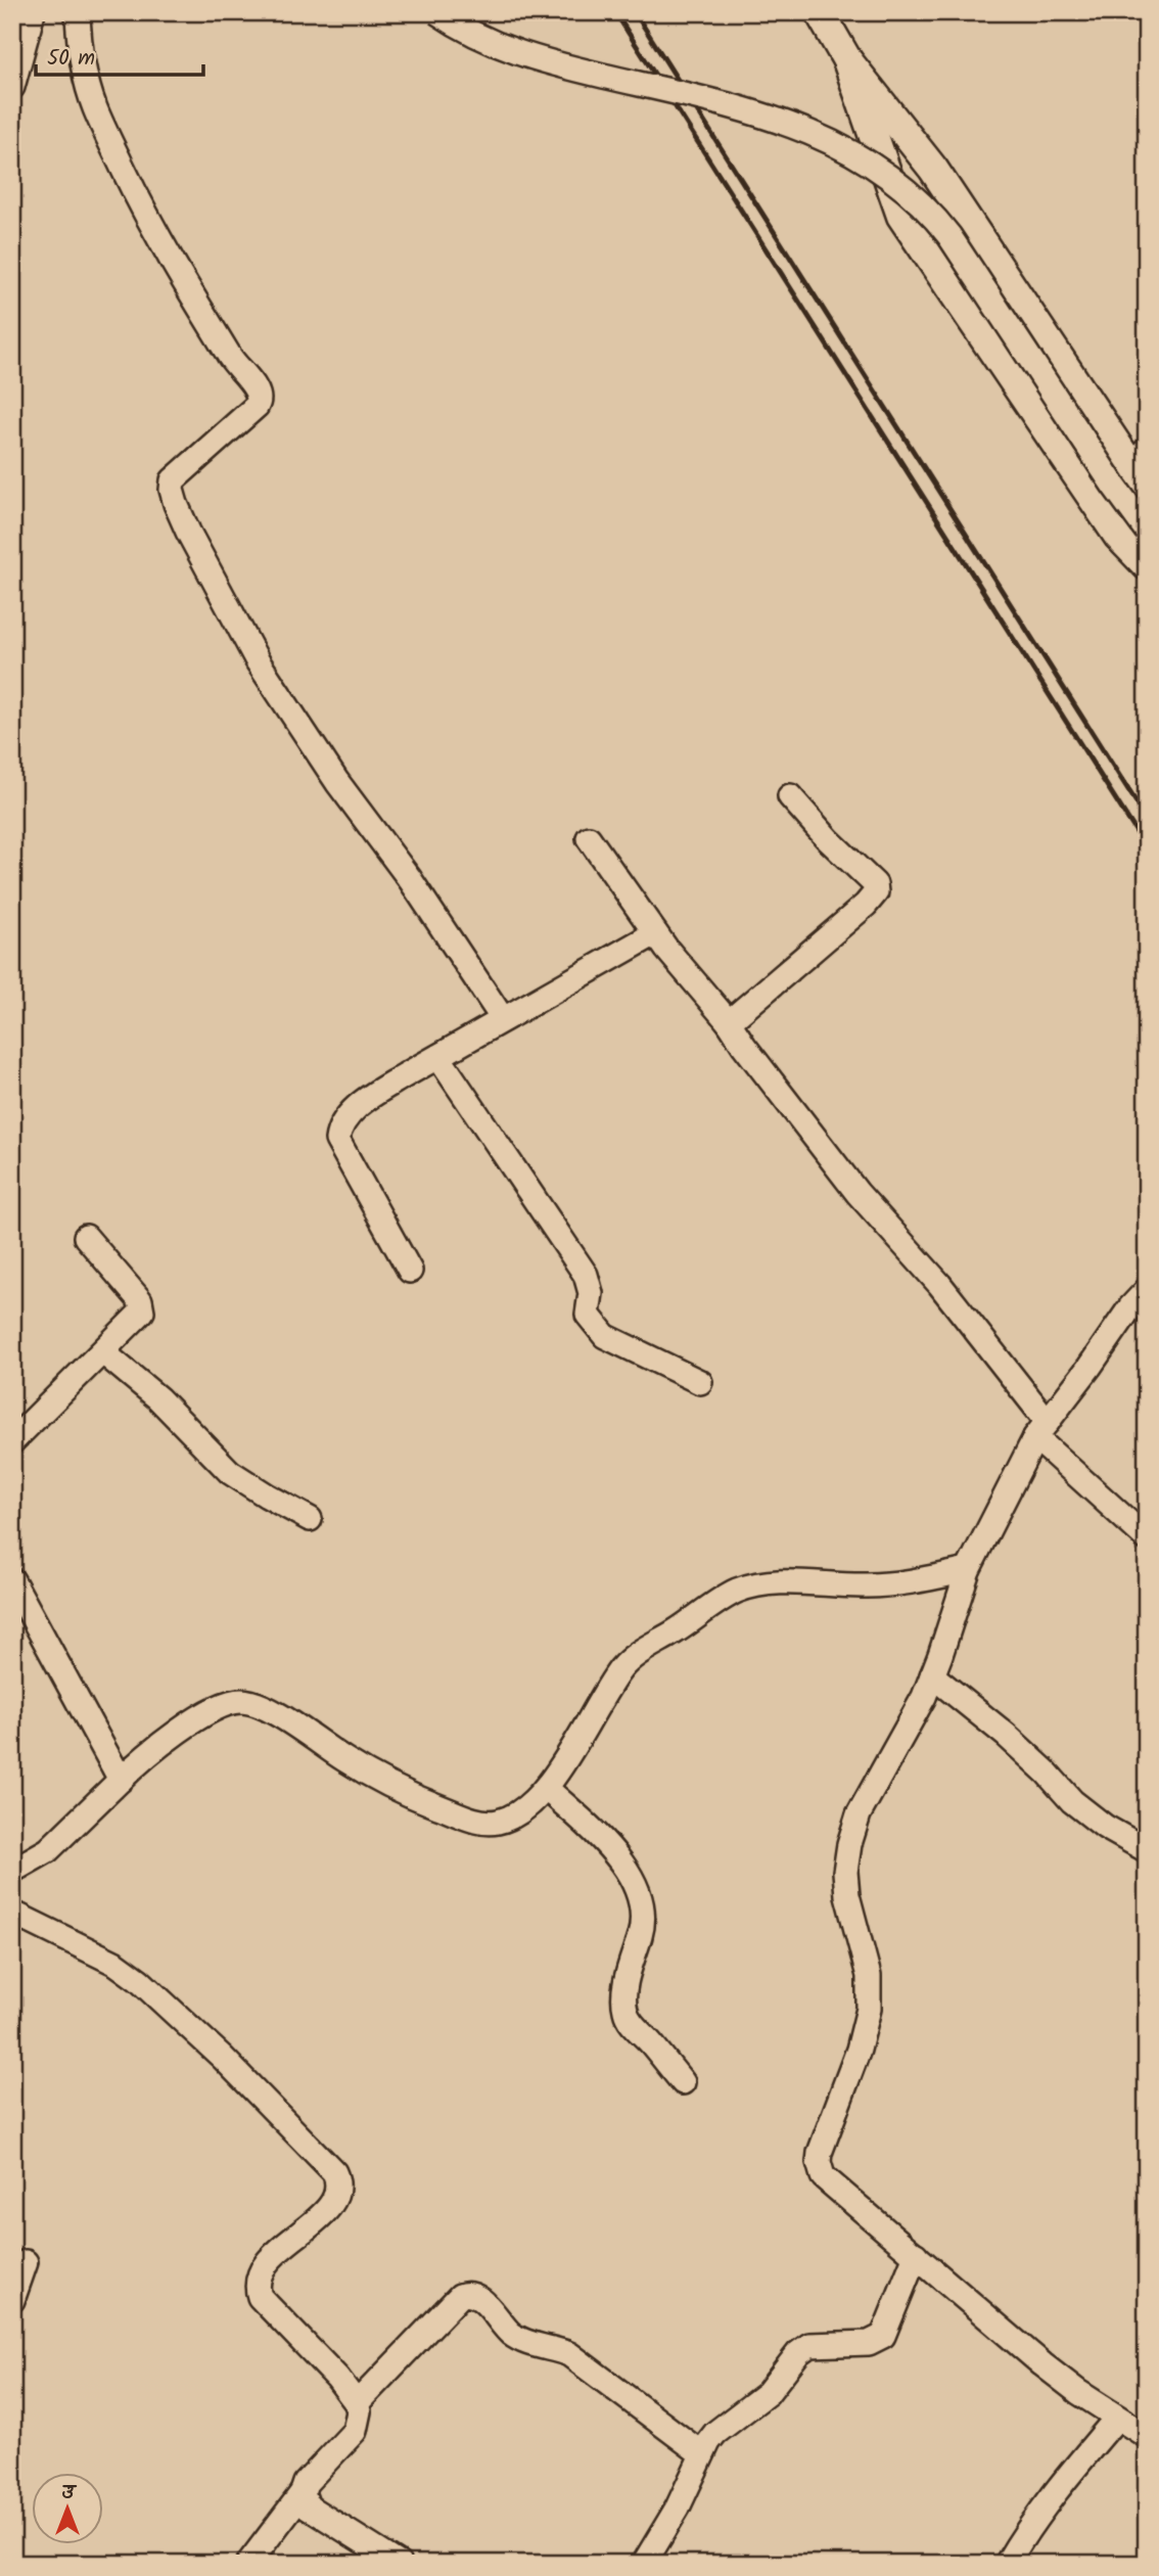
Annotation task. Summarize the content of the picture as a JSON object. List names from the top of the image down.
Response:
{
  "scale_bar": "50 m",
  "north": "top"
}
